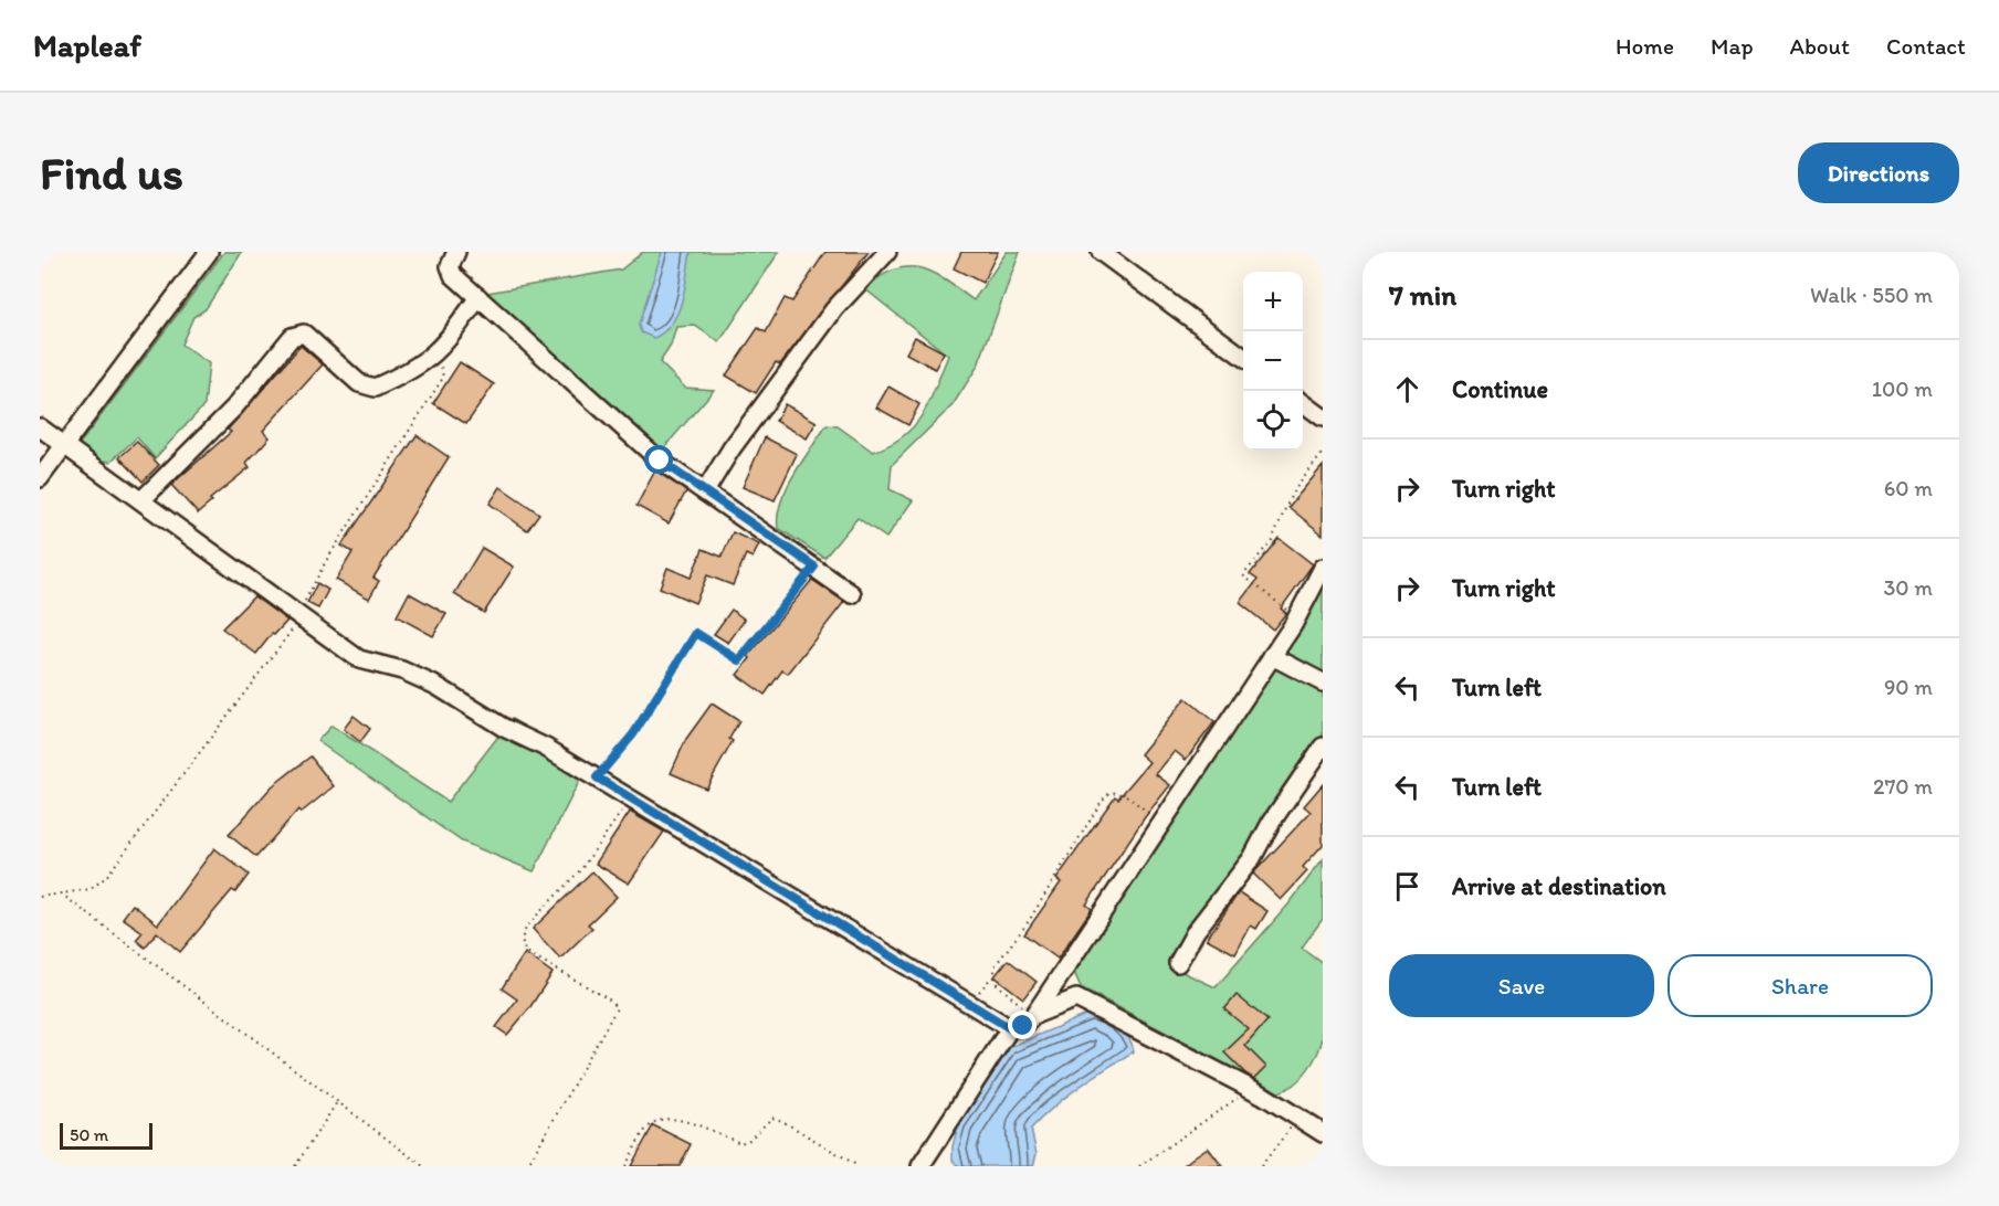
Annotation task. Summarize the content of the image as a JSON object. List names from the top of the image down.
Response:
{
  "scale_bar": "50 m",
  "page": {
    "header": "Mapleaf",
    "nav": [
      "Home",
      "Map",
      "About",
      "Contact"
    ],
    "buttons": [
      "Directions",
      ["Save", "Share"]
    ],
    "title": "Find us",
    "heading": ["7 min", "Walk · 550 m"],
    "map_buttons": ["+", "−"],
    "list": [
      ["Continue", "100 m"],
      ["Turn right", "60 m"],
      ["Turn right", "30 m"],
      ["Turn left", "90 m"],
      ["Turn left", "270 m"],
      "Arrive at destination"
    ],
    "scale": "50 m"
  }
}
